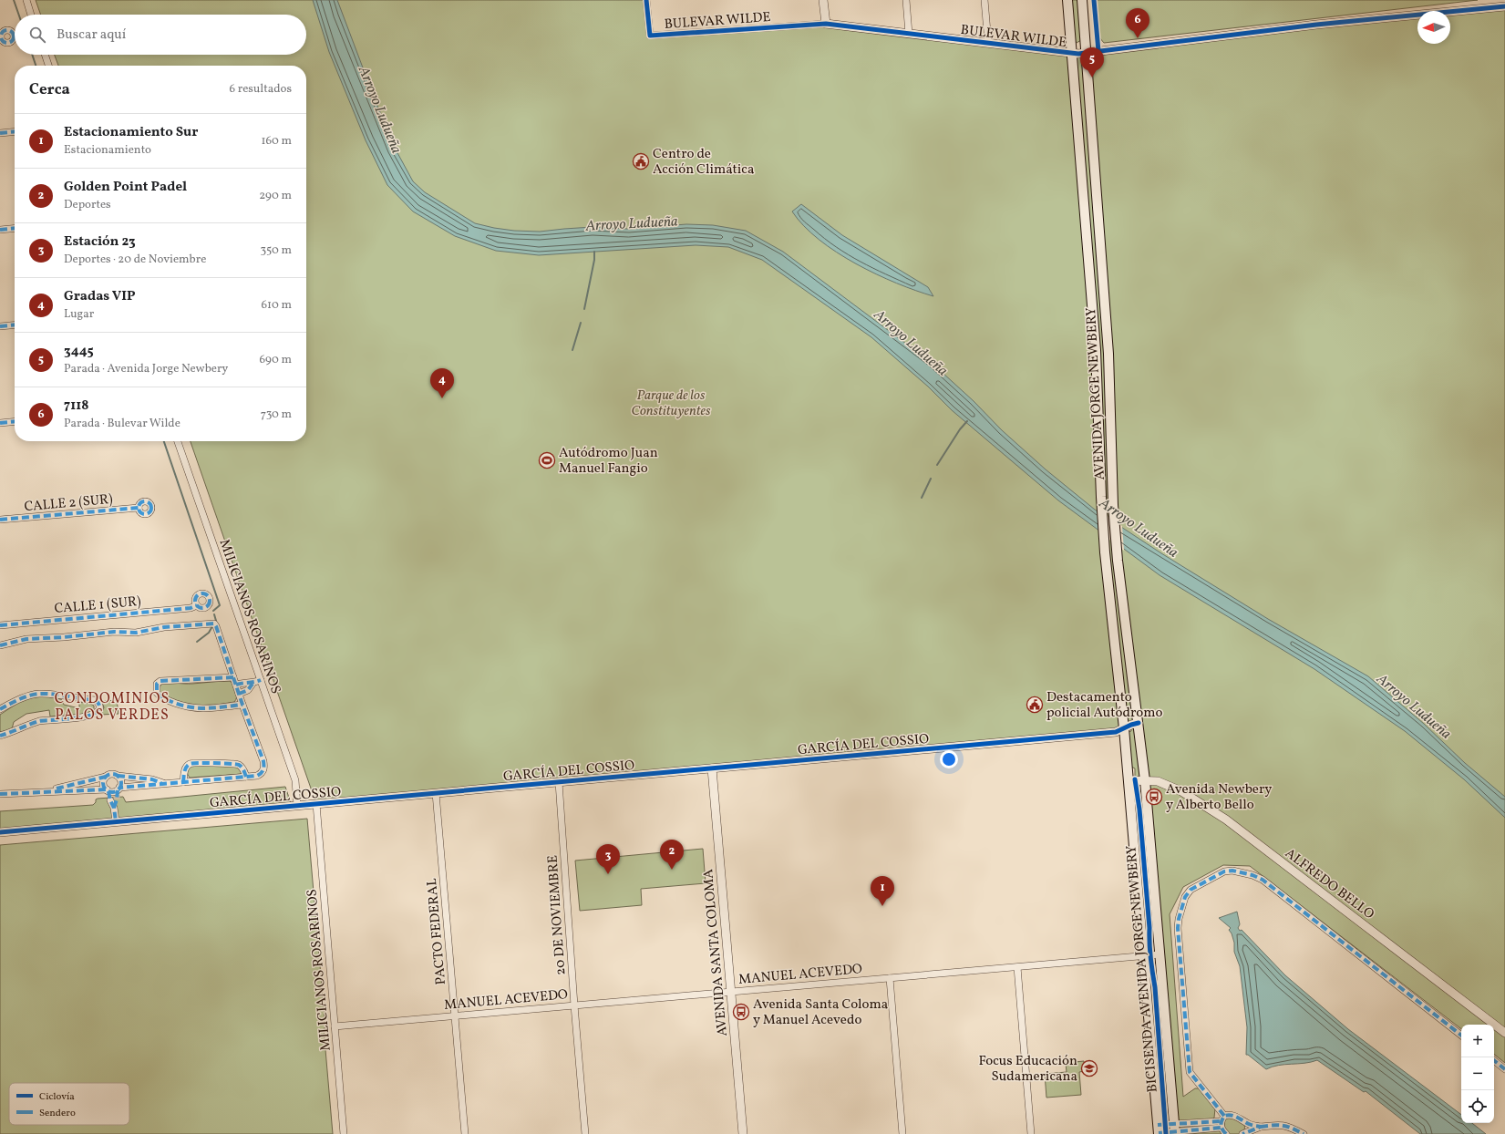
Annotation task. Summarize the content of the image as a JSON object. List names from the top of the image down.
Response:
{
  "streets": {
    "main road": ["AVENIDA JORGE NEWBERY"],
    "street": [
      "BULEVAR WILDE",
      "CALLE 2 (SUR)",
      "CALLE 1 (SUR)",
      "MILICIANOS ROSARINOS",
      "GARCÍA DEL COSSIO",
      "ALFREDO BELLO",
      "20 DE NOVIEMBRE",
      "PACTO FEDERAL",
      "AVENIDA SANTA COLOMA",
      "MANUEL ACEVEDO"
    ],
    "cycle path": ["BICISENDA AVENIDA JORGE NEWBERY"]
  },
  "crossings": [
    ["BULEVAR WILDE", "AVENIDA JORGE NEWBERY"],
    ["AVENIDA JORGE NEWBERY", "GARCÍA DEL COSSIO"],
    ["AVENIDA JORGE NEWBERY", "ALFREDO BELLO"],
    ["AVENIDA JORGE NEWBERY", "MANUEL ACEVEDO"],
    ["MILICIANOS ROSARINOS", "GARCÍA DEL COSSIO"],
    ["MILICIANOS ROSARINOS", "MANUEL ACEVEDO"],
    ["GARCÍA DEL COSSIO", "20 DE NOVIEMBRE"],
    ["GARCÍA DEL COSSIO", "PACTO FEDERAL"],
    ["GARCÍA DEL COSSIO", "AVENIDA SANTA COLOMA"],
    ["20 DE NOVIEMBRE", "MANUEL ACEVEDO"],
    ["PACTO FEDERAL", "MANUEL ACEVEDO"],
    ["AVENIDA SANTA COLOMA", "MANUEL ACEVEDO"]
  ],
  "districts": ["CONDOMINIOS PALOS VERDES"],
  "water": ["Arroyo Ludueña"],
  "parks": ["Parque de los Constituyentes"],
  "places": {
    "public building": ["Centro de Acción Climática", "Destacamento policial Autódromo"],
    "sports": ["Autódromo Juan Manuel Fangio"],
    "bus stop": ["Avenida Newbery y Alberto Bello", "Avenida Santa Coloma y Manuel Acevedo"],
    "school or university": ["Focus Educación Sudamericana"]
  },
  "legend": ["Ciclovía", "Sendero"],
  "north": "left",
  "page": {
    "pins": [
      "6",
      "5",
      "4",
      "2",
      "3",
      "1"
    ],
    "search": "Buscar aquí",
    "heading": ["Cerca", "6 resultados"],
    "list": [
      {
        "mark": "1",
        "name": "Estacionamiento Sur",
        "note": "Estacionamiento",
        "value": "160 m"
      },
      {
        "mark": "2",
        "name": "Golden Point Padel",
        "note": "Deportes",
        "value": "290 m"
      },
      {
        "mark": "3",
        "name": "Estación 23",
        "note": "Deportes · 20 de Noviembre",
        "value": "350 m"
      },
      {
        "mark": "4",
        "name": "Gradas VIP",
        "note": "Lugar",
        "value": "610 m"
      },
      {
        "mark": "5",
        "name": "3445",
        "note": "Parada · Avenida Jorge Newbery",
        "value": "690 m"
      },
      {
        "mark": "6",
        "name": "7118",
        "note": "Parada · Bulevar Wilde",
        "value": "730 m"
      }
    ],
    "map_buttons": ["+", "−"]
  }
}
